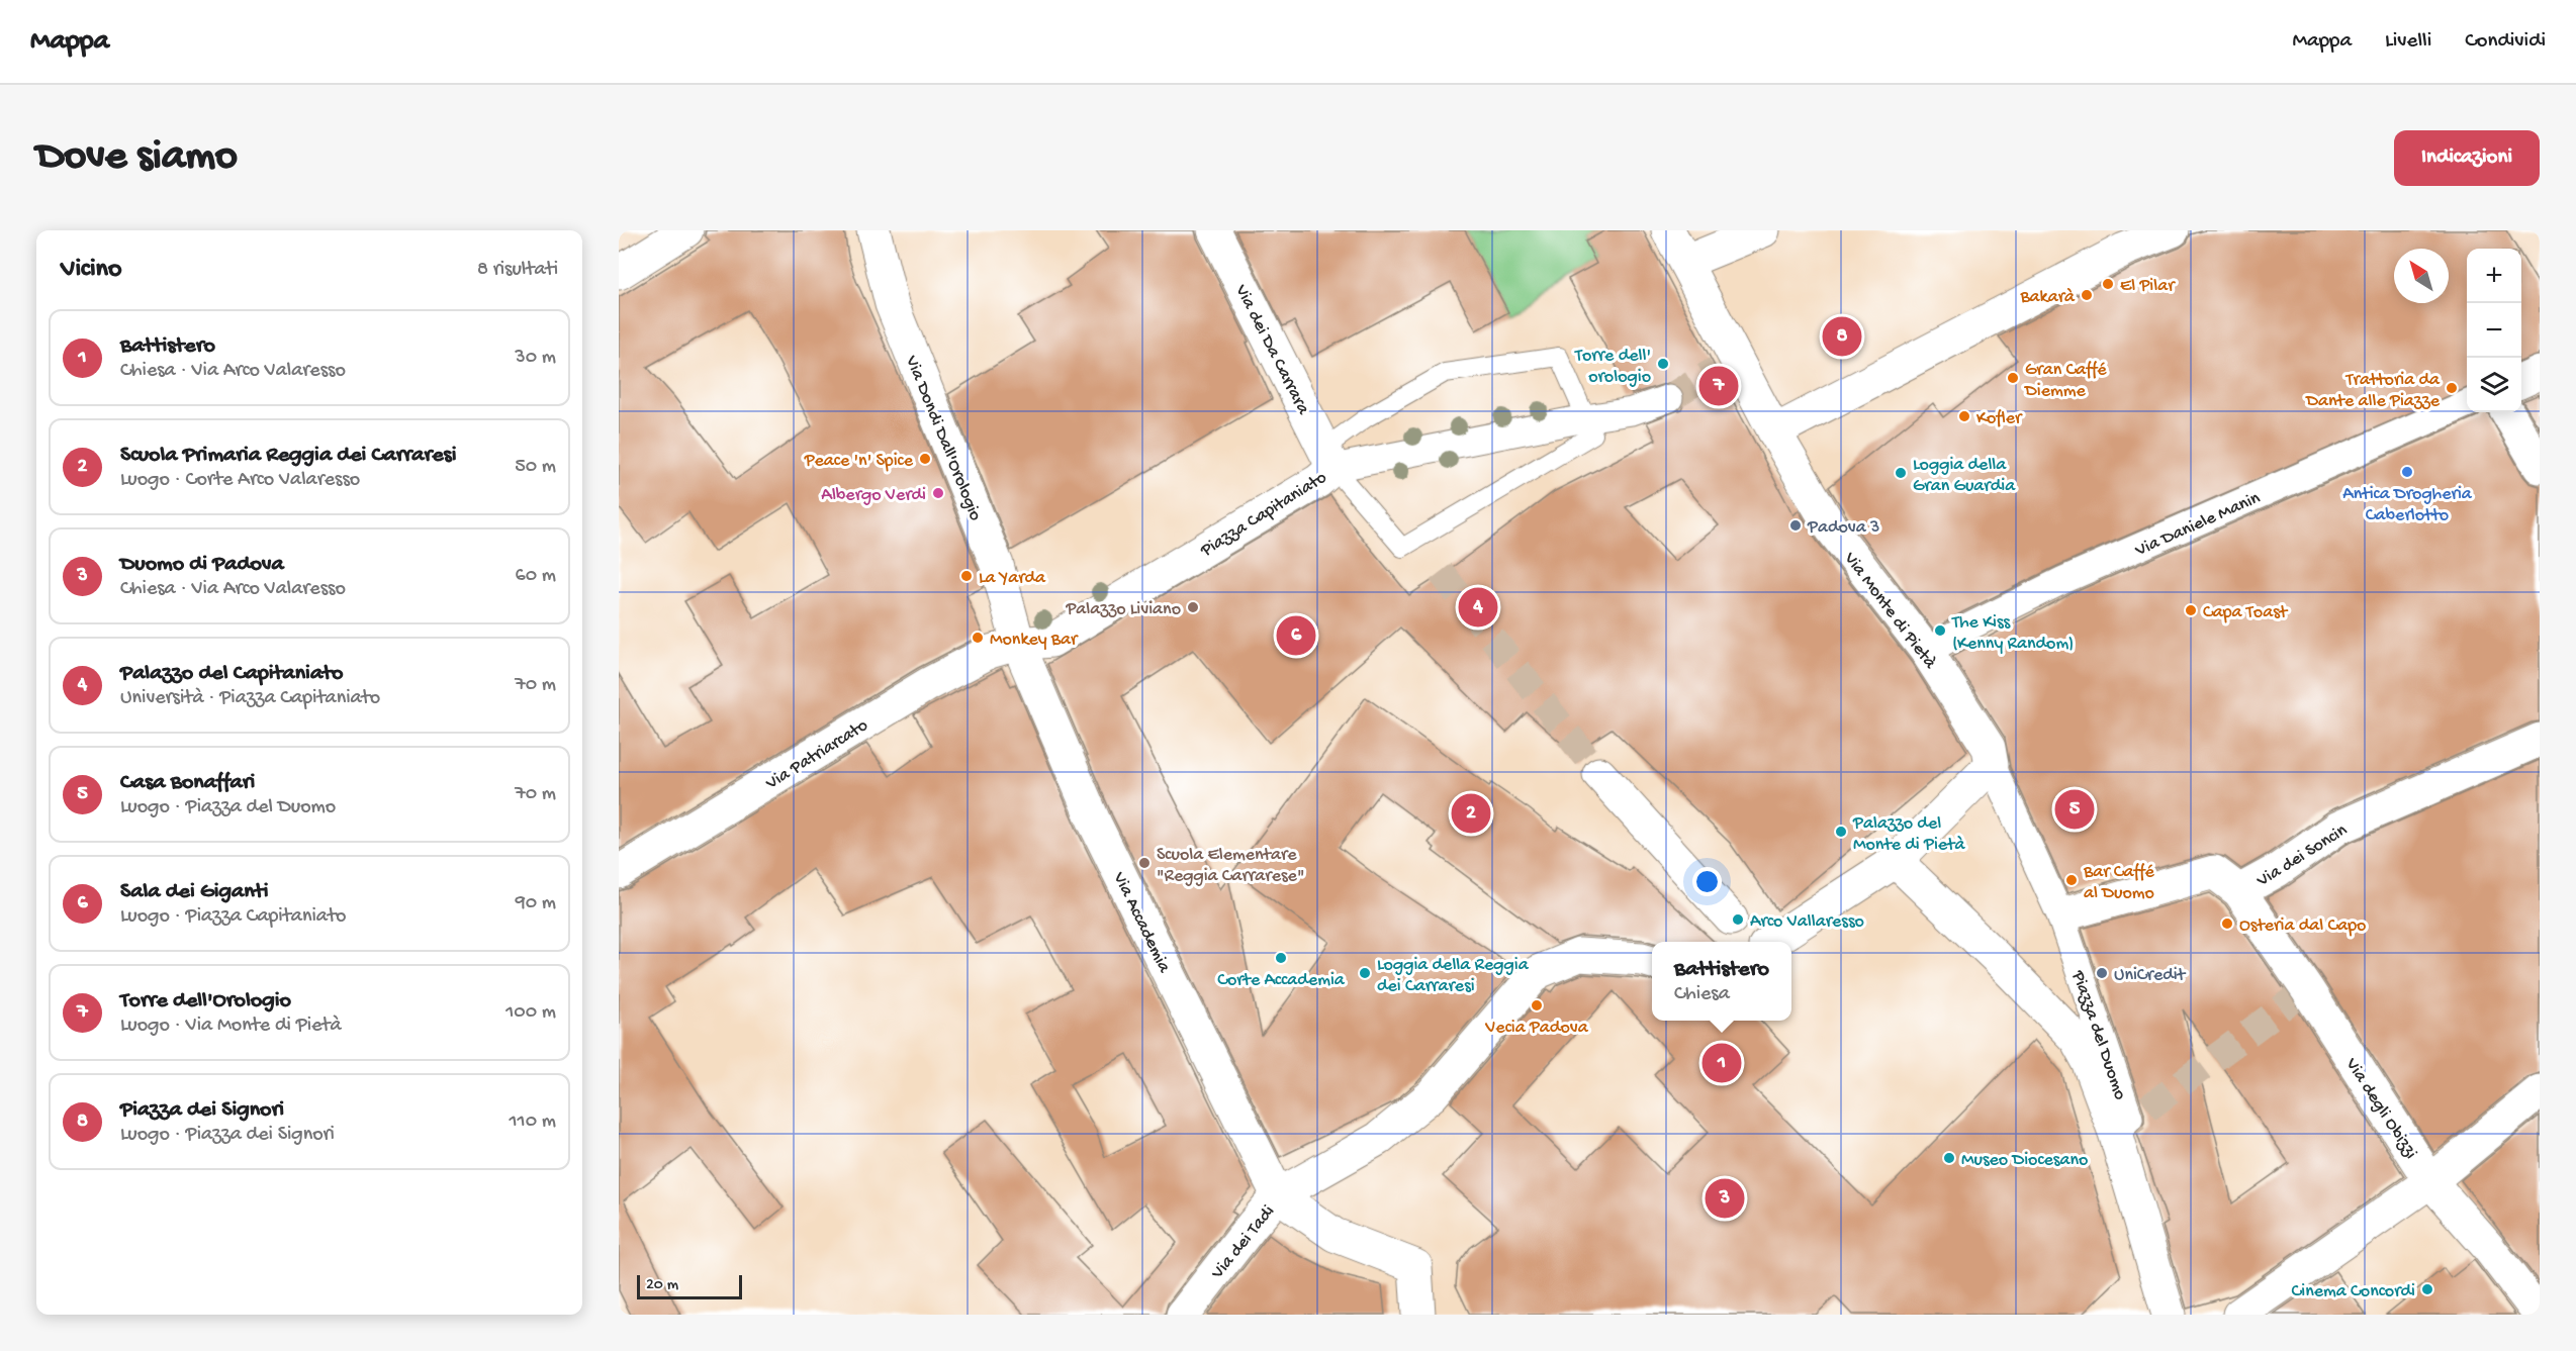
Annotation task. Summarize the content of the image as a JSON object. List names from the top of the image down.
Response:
{
  "streets": {
    "street": [
      "Via dei Da Carrara",
      "Via Dondi Dall'Orologio",
      "Piazza Capitaniato",
      "Via Daniele Manin",
      "Via Monte di Pietà",
      "Via Patriarcato",
      "Via dei Soncin",
      "Via Accademia",
      "Piazza del Duomo",
      "Via degli Obizzi",
      "Via dei Tadi"
    ]
  },
  "crossings": [
    ["Via dei Da Carrara", "Piazza Capitaniato"],
    ["Via Dondi Dall'Orologio", "Piazza Capitaniato"],
    ["Via Dondi Dall'Orologio", "Via Patriarcato"],
    ["Via Dondi Dall'Orologio", "Via Accademia"],
    ["Piazza Capitaniato", "Via Patriarcato"],
    ["Piazza Capitaniato", "Via Accademia"],
    ["Via Daniele Manin", "Via Monte di Pietà"],
    ["Via Monte di Pietà", "Piazza del Duomo"],
    ["Via Patriarcato", "Via Accademia"],
    ["Via dei Soncin", "Piazza del Duomo"],
    ["Via dei Soncin", "Via degli Obizzi"],
    ["Via Accademia", "Via dei Tadi"]
  ],
  "places": [
    "El Pilar",
    "Bakarà",
    "Torre dell' orologio",
    "Gran Caffé Diemme",
    "Trattoria da Dante alle Piazze",
    "Kofler",
    "Peace 'n' Spice",
    "Antica Drogheria Caberlotto",
    "Loggia della Gran Guardia",
    "Albergo Verdi",
    "Padova 3",
    "La Yarda",
    "Palazzo Liviano",
    "Capa Toast",
    "The Kiss (Kenny Random)",
    "Monkey Bar",
    "Palazzo del Monte di Pietà",
    "Scuola Elementare \"Reggia Carrarese\"",
    "Bar Caffé al Duomo",
    "Arco Vallaresso",
    "Osteria dal Capo",
    "Corte Accademia",
    "Loggia della Reggia dei Carraresi",
    "UniCredit",
    "Vecia Padova",
    "Museo Diocesano",
    "Cinema Concordi"
  ],
  "scale_bar": "20 m",
  "north": "top left",
  "page": {
    "header": "Mappa",
    "nav": ["Mappa", "Livelli", "Condividi"],
    "buttons": "Indicazioni",
    "title": "Dove siamo",
    "heading": ["Vicino", "8 risultati"],
    "map_buttons": ["+", "−"],
    "list": [
      {
        "mark": "1",
        "name": "Battistero",
        "note": "Chiesa · Via Arco Valaresso",
        "value": "30 m"
      },
      {
        "mark": "2",
        "name": "Scuola Primaria Reggia dei Carraresi",
        "note": "Luogo · Corte Arco Valaresso",
        "value": "50 m"
      },
      {
        "mark": "3",
        "name": "Duomo di Padova",
        "note": "Chiesa · Via Arco Valaresso",
        "value": "60 m"
      },
      {
        "mark": "4",
        "name": "Palazzo del Capitaniato",
        "note": "Università · Piazza Capitaniato",
        "value": "70 m"
      },
      {
        "mark": "5",
        "name": "Casa Bonaffari",
        "note": "Luogo · Piazza del Duomo",
        "value": "70 m"
      },
      {
        "mark": "6",
        "name": "Sala dei Giganti",
        "note": "Luogo · Piazza Capitaniato",
        "value": "90 m"
      },
      {
        "mark": "7",
        "name": "Torre dell'Orologio",
        "note": "Luogo · Via Monte di Pietà",
        "value": "100 m"
      },
      {
        "mark": "8",
        "name": "Piazza dei Signori",
        "note": "Luogo · Piazza dei Signori",
        "value": "110 m"
      }
    ],
    "pins": [
      "8",
      "7",
      "4",
      "6",
      "5",
      "2",
      "1",
      "3"
    ],
    "popup": ["Battistero", "Chiesa"],
    "scale": "20 m"
  }
}
